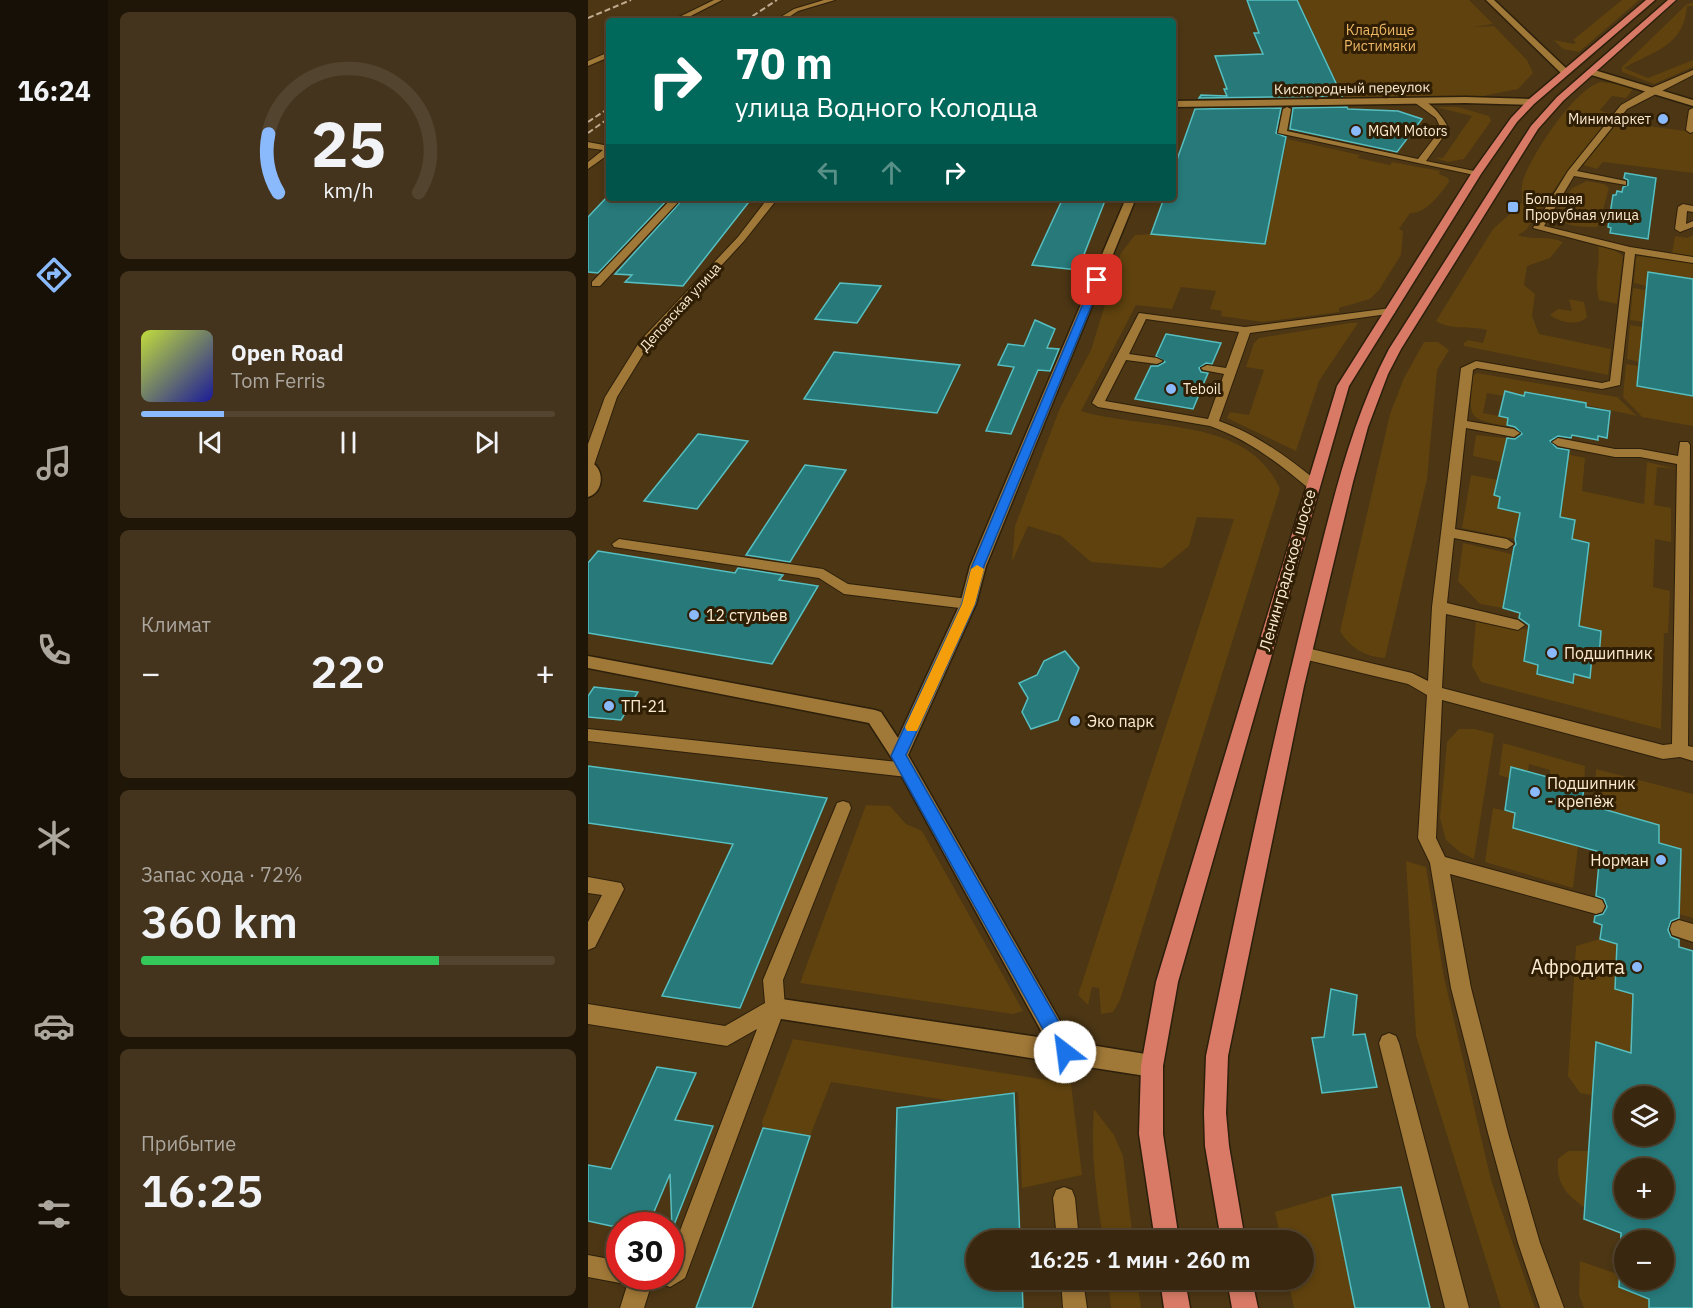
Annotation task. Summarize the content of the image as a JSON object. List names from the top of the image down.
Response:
{
  "streets": {
    "main road": ["Ленинградское шоссе"],
    "street": ["Кислородный переулок", "Деповская улица"]
  },
  "crossings": [
    ["Кислородный переулок", "Ленинградское шоссе"]
  ],
  "parks": ["Кладбище Ристимяки"],
  "places": {
    "other": [
      "Минимаркет",
      "MGM Motors",
      "Teboil",
      "12 стульев",
      "Подшипник",
      "ТП-21",
      "Эко парк",
      "Подшипник - крепёж",
      "Норман",
      "Афродита"
    ],
    "transit": ["Большая Прорубная улица"]
  },
  "page": {
    "tabs": "16:24",
    "turn": ["70 m", "улица Водного Колодца"],
    "song": ["Open Road", "Tom Ferris"],
    "tile": [
      "Климат",
      ["Запас хода · 72%", "360 km"],
      ["Прибытие", "16:25"]
    ],
    "heat": ["−", "22°", "+"],
    "map_buttons": ["+", "−"],
    "limit": "30",
    "trip": "16:25 · 1 мин · 260 m",
    "gauge": ["25", "km/h"]
  }
}
